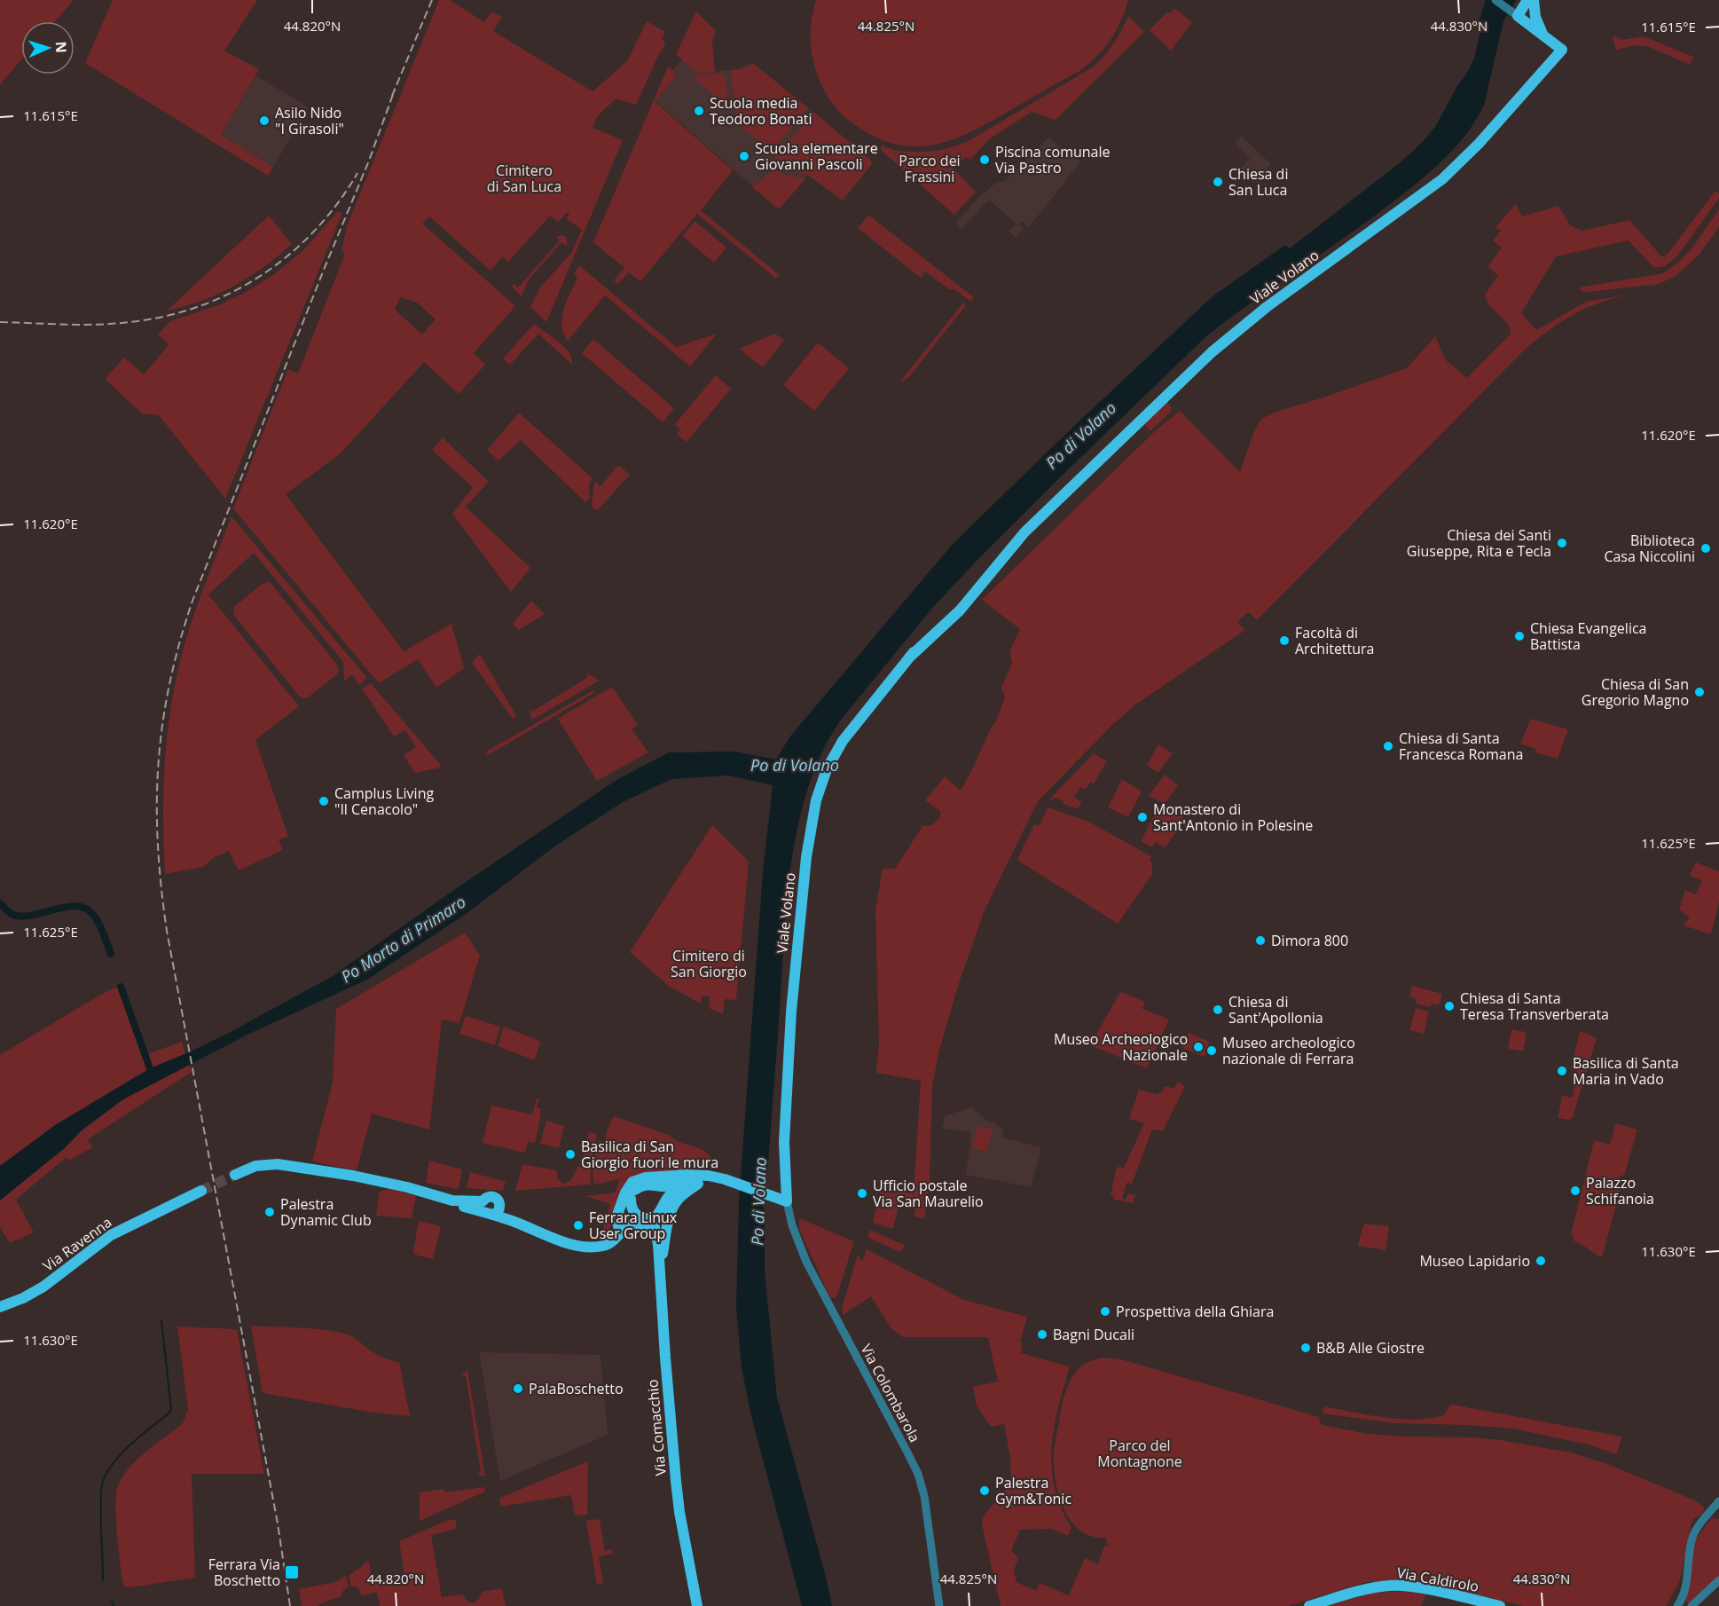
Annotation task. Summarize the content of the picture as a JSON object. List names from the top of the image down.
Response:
{
  "streets": {
    "main road": [
      "Viale Volano",
      "Via Ravenna",
      "Via Comacchio",
      "Via Caldirolo"
    ],
    "street": ["Via Colombarola"]
  },
  "crossings": [
    ["Viale Volano", "Via Colombarola"]
  ],
  "water": ["Po di Volano", "Po Morto di Primaro"],
  "parks": [
    "Parco dei Frassini",
    "Cimitero di San Luca",
    "Cimitero di San Giorgio",
    "Parco del Montagnone"
  ],
  "places": {
    "other": [
      "Scuola media Teodoro Bonati",
      "Asilo Nido \"I Girasoli\"",
      "Scuola elementare Giovanni Pascoli",
      "Piscina comunale Via Pastro",
      "Chiesa di San Luca",
      "Chiesa dei Santi Giuseppe, Rita e Tecla",
      "Biblioteca Casa Niccolini",
      "Chiesa Evangelica Battista",
      "Facoltà di Architettura",
      "Chiesa di San Gregorio Magno",
      "Chiesa di Santa Francesca Romana",
      "Camplus Living \"Il Cenacolo\"",
      "Monastero di Sant'Antonio in Polesine",
      "Dimora 800",
      "Chiesa di Santa Teresa Transverberata",
      "Chiesa di Sant'Apollonia",
      "Museo Archeologico Nazionale",
      "Museo archeologico nazionale di Ferrara",
      "Basilica di Santa Maria in Vado",
      "Basilica di San Giorgio fuori le mura",
      "Palazzo Schifanoia",
      "Ufficio postale Via San Maurelio",
      "Palestra Dynamic Club",
      "Ferrara Linux User Group",
      "Museo Lapidario",
      "Prospettiva della Ghiara",
      "Bagni Ducali",
      "B&B Alle Giostre",
      "PalaBoschetto",
      "Palestra Gym&Tonic"
    ],
    "transit": ["Ferrara Via Boschetto"]
  },
  "north": "right",
  "coordinates": [
    "44.820°N",
    "44.825°N",
    "44.830°N",
    "11.615°E",
    "11.620°E",
    "11.625°E",
    "11.630°E"
  ]
}
